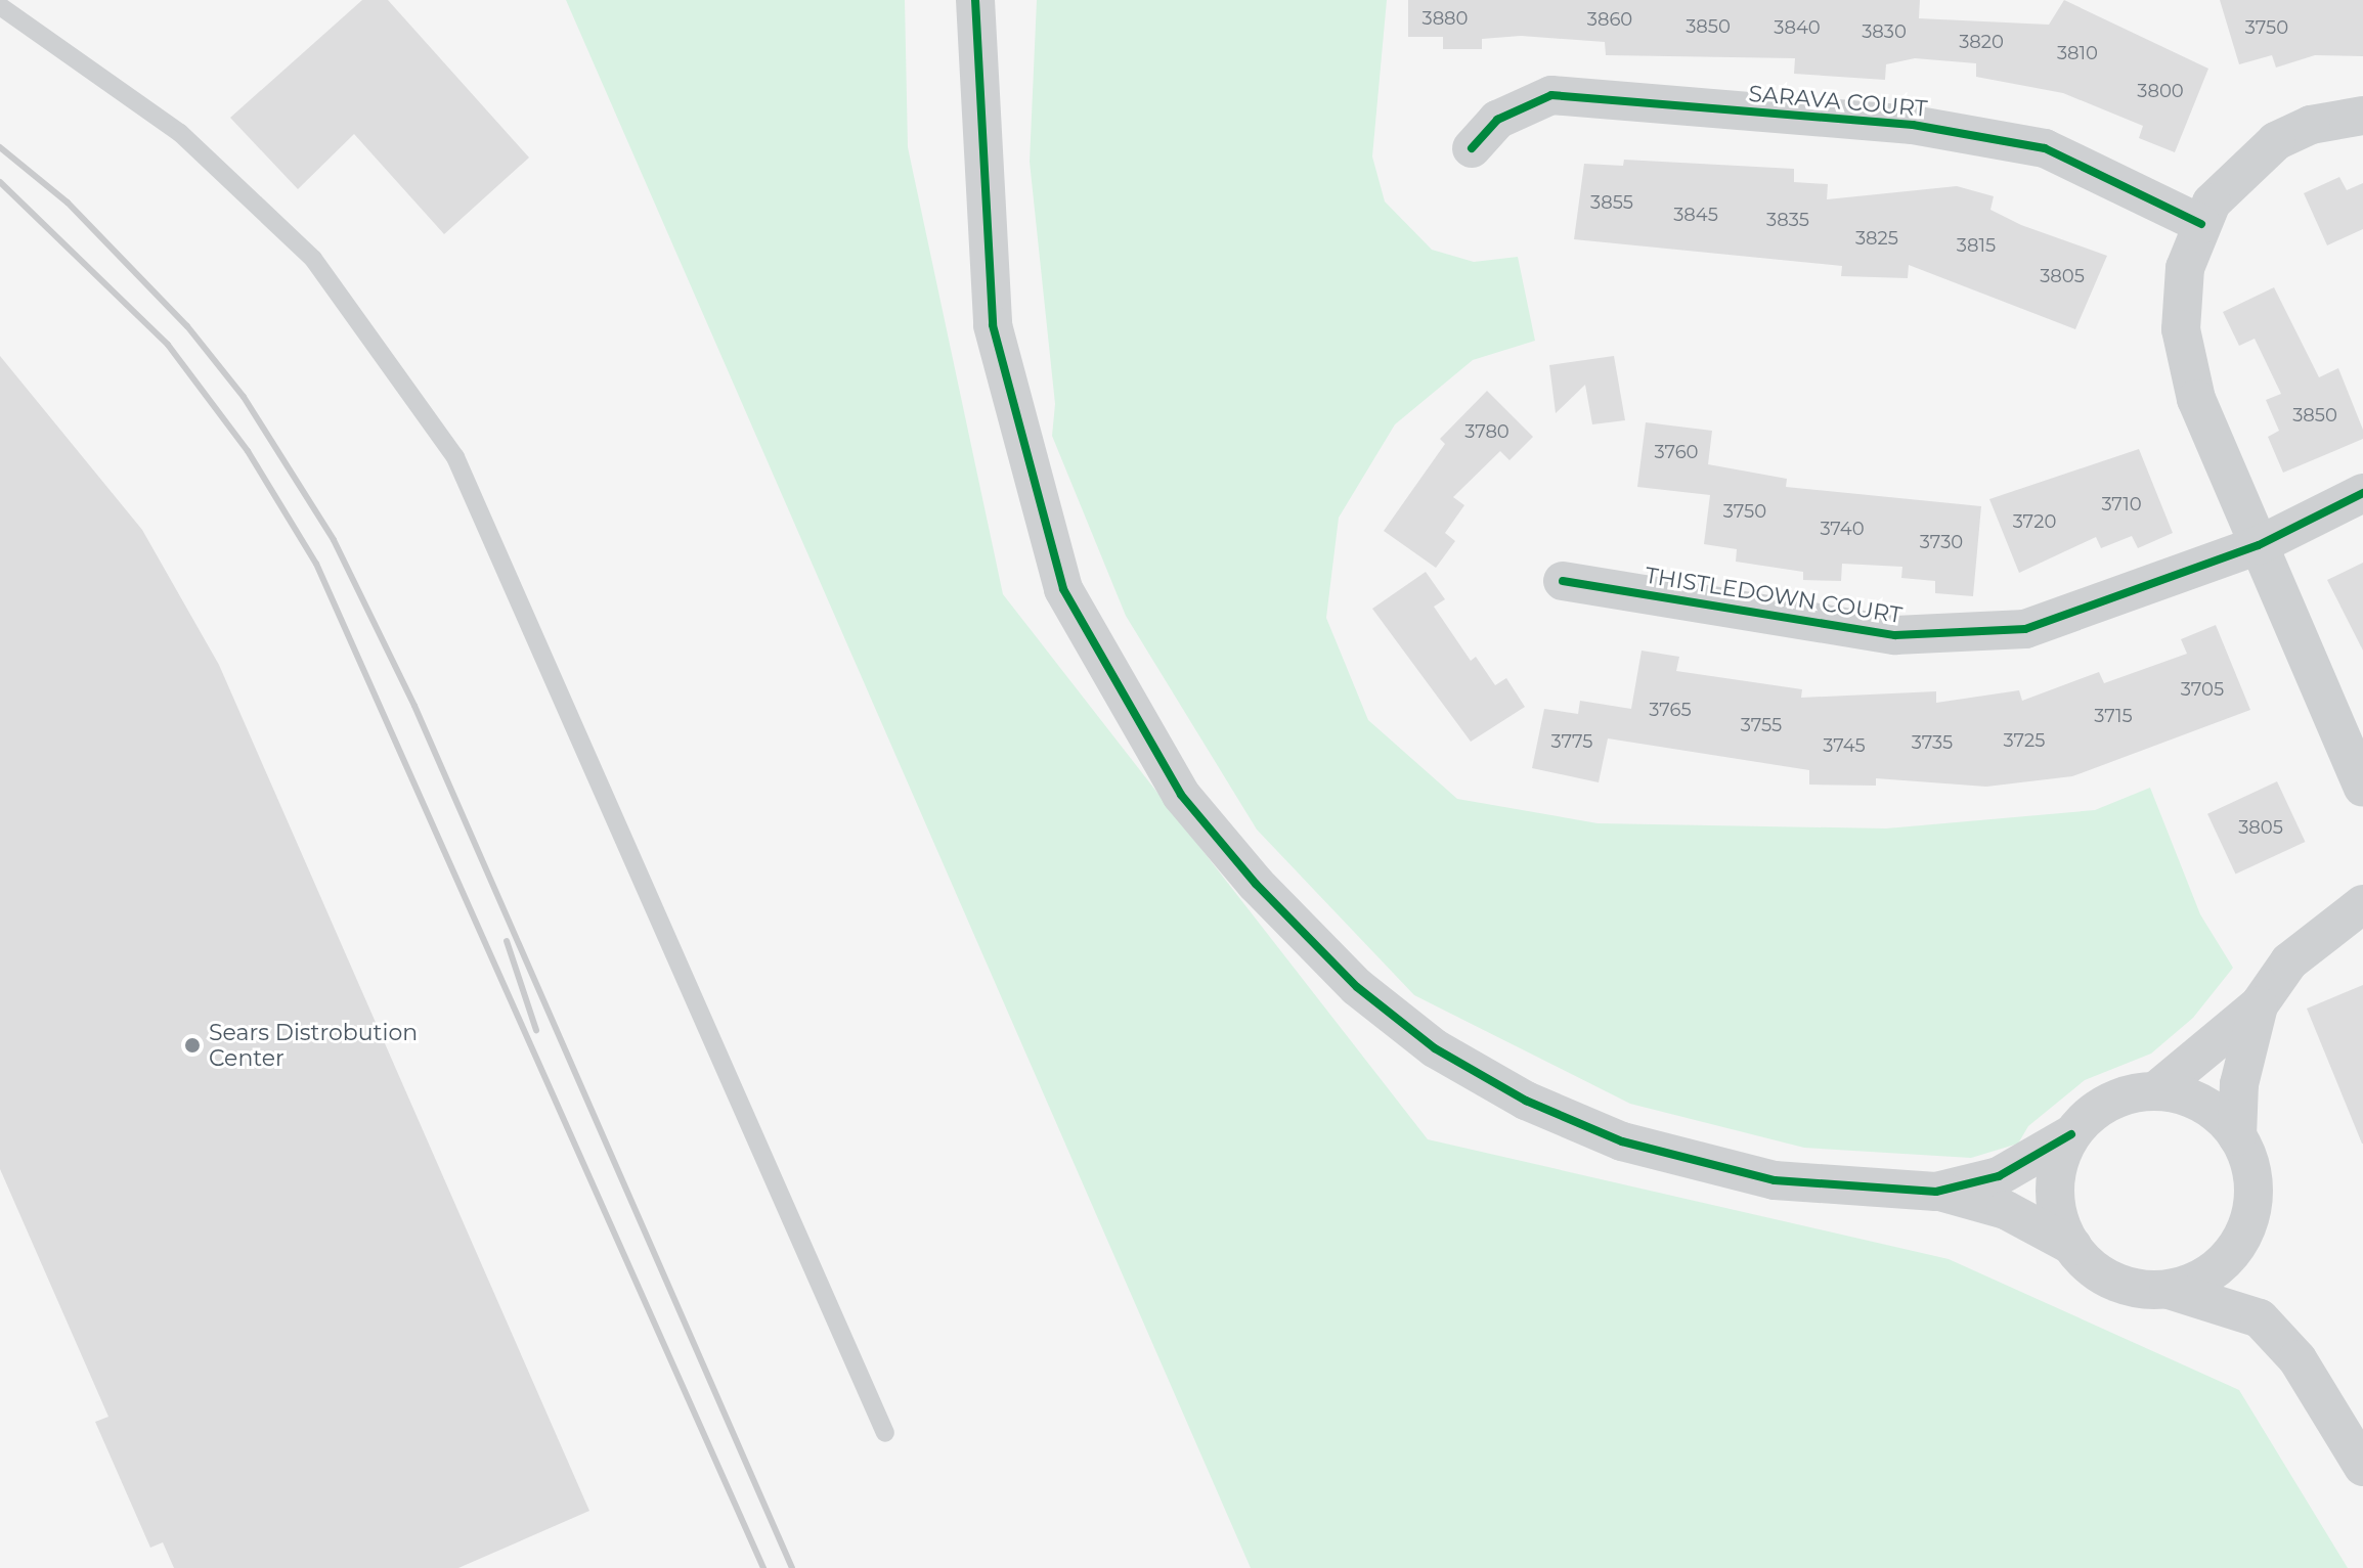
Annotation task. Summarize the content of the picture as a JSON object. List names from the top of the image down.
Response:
{
  "streets": {
    "street": ["SARAVA COURT", "THISTLEDOWN COURT"]
  },
  "places": ["Sears Distrobution Center"],
  "house_numbers": [
    "3880",
    "3860",
    "3850",
    "3840",
    "3750",
    "3830",
    "3820",
    "3810",
    "3800",
    "3855",
    "3845",
    "3835",
    "3825",
    "3815",
    "3805",
    "3850",
    "3780",
    "3760",
    "3710",
    "3750",
    "3720",
    "3740",
    "3730",
    "3705",
    "3765",
    "3715",
    "3755",
    "3725",
    "3775",
    "3735",
    "3745",
    "3805"
  ]
}
